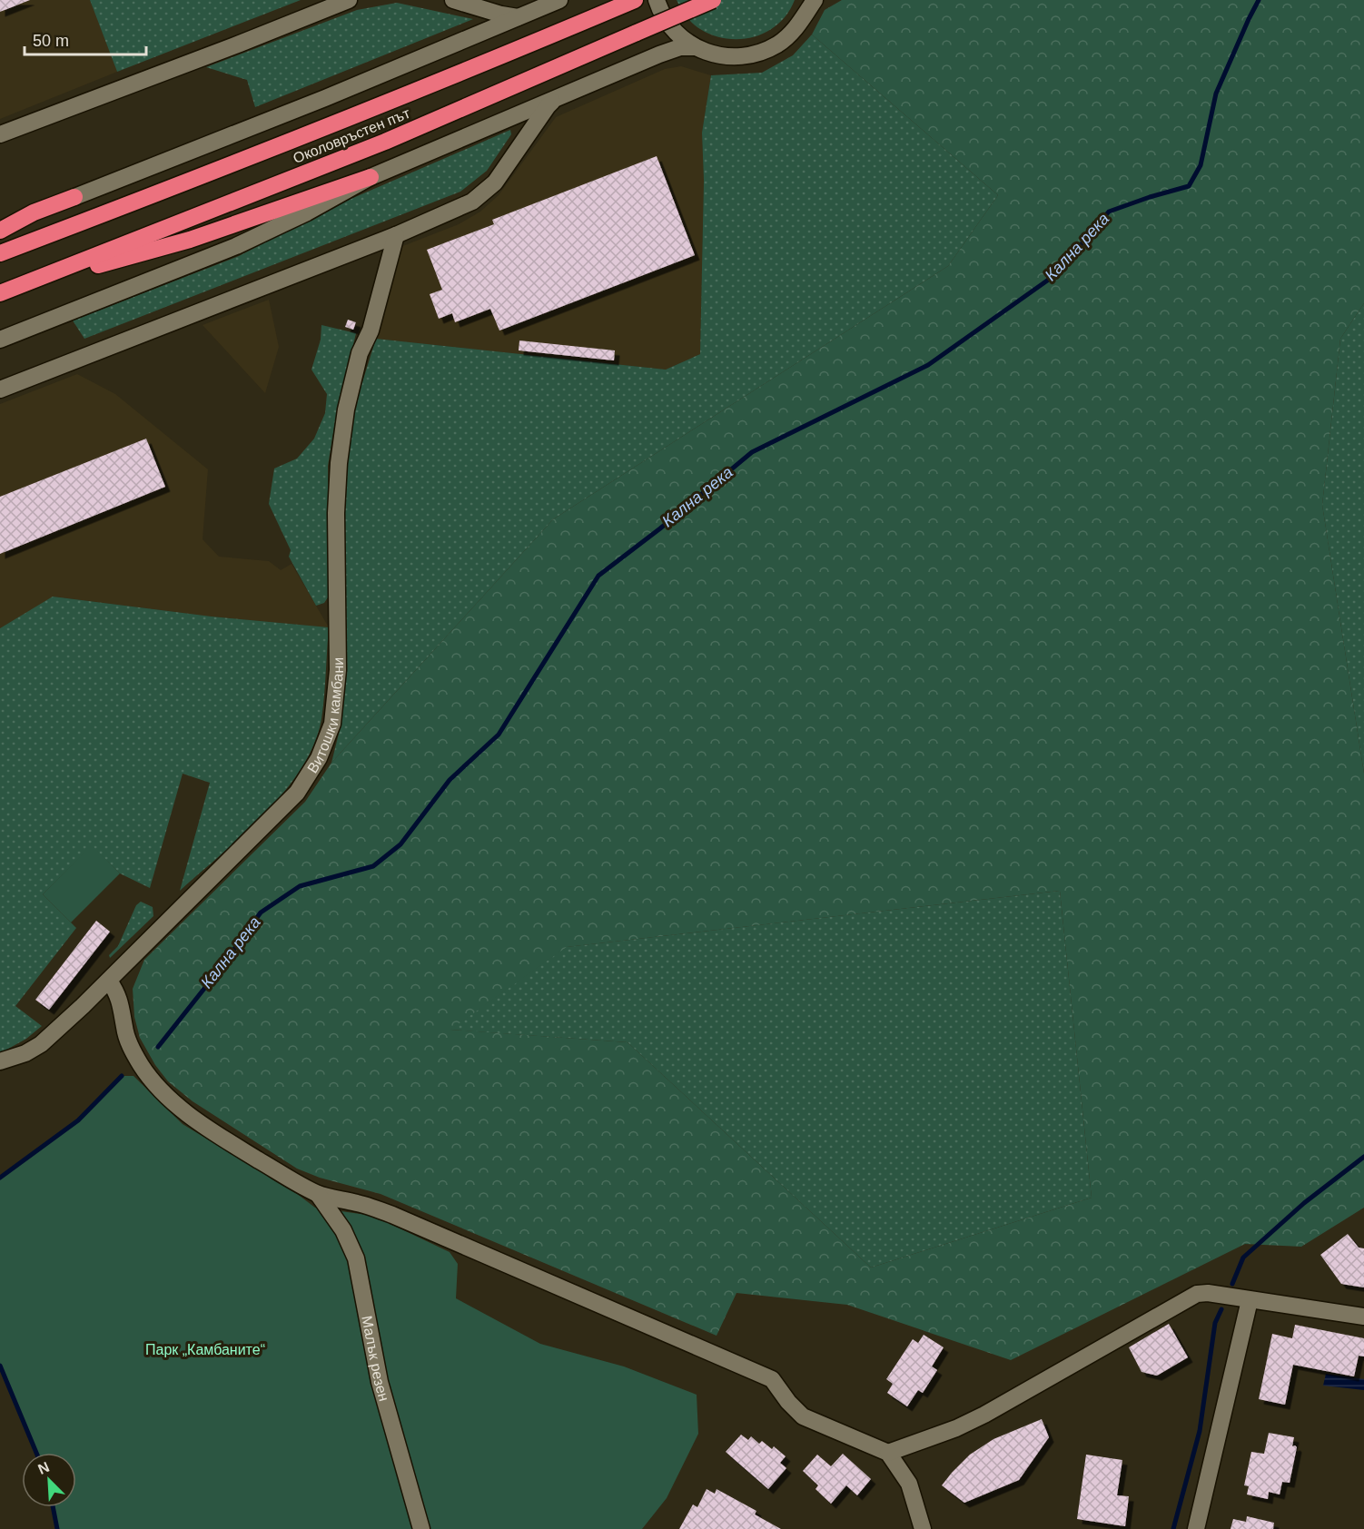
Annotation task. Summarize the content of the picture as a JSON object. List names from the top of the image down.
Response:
{
  "streets": {
    "highway": ["Околовръстен път"],
    "street": ["Витошки камбани", "Малък резен"]
  },
  "water": ["Кална река"],
  "parks": ["Парк „Камбаните“"],
  "scale_bar": "50 m",
  "north": "top left"
}
